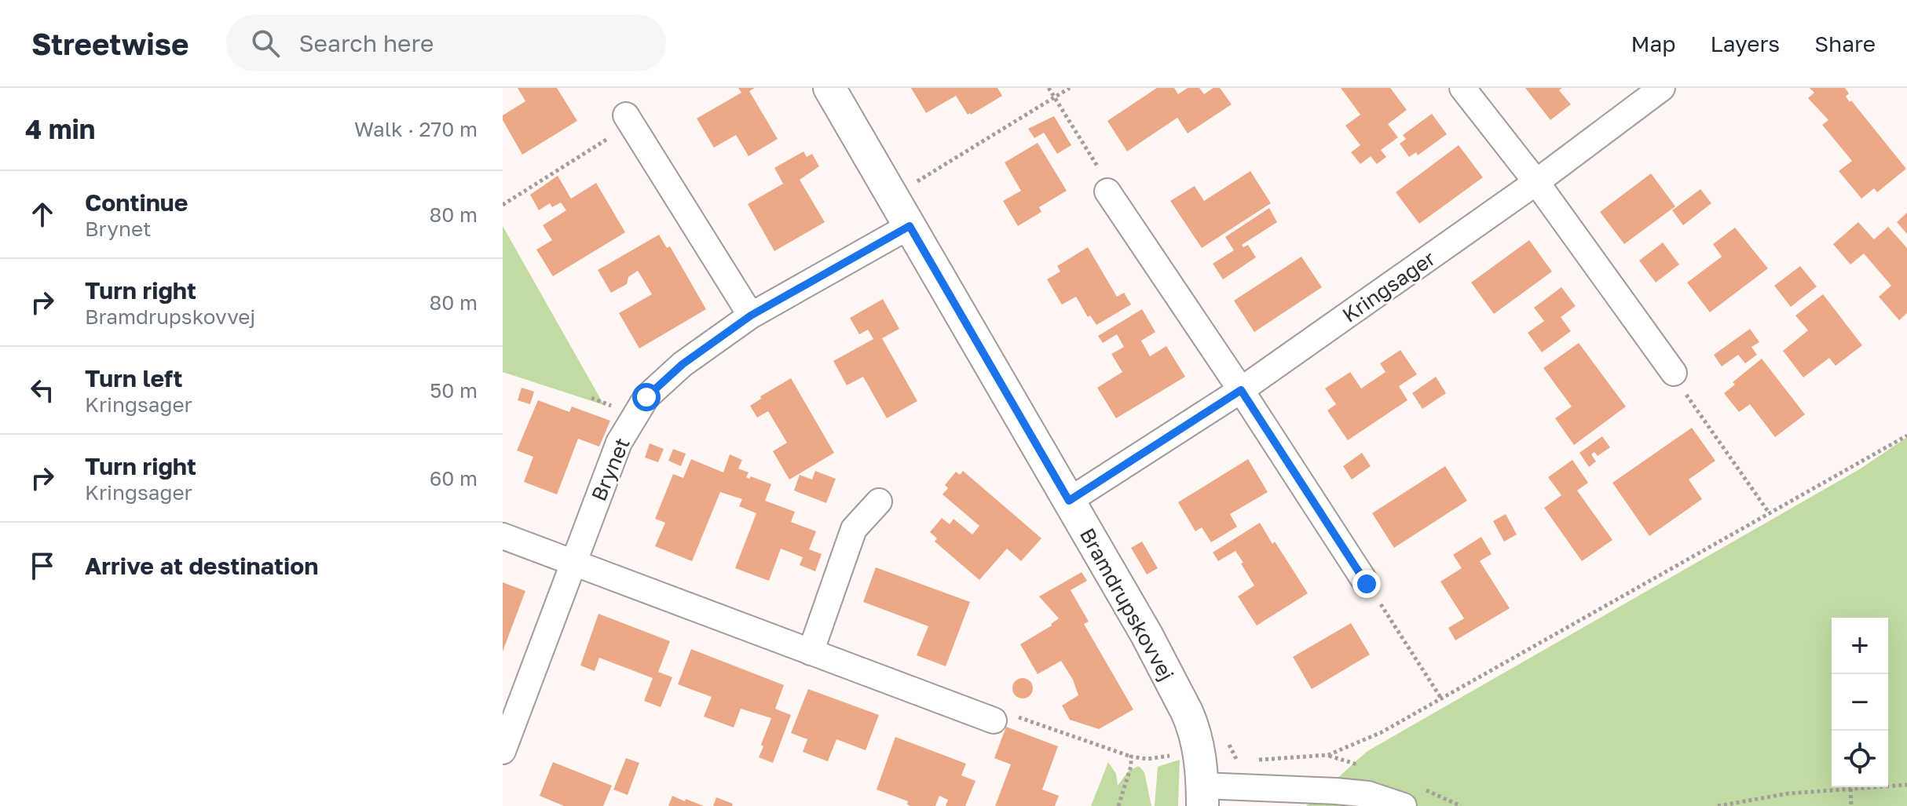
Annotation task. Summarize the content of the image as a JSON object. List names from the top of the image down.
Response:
{
  "streets": {
    "street": ["Kringsager", "Brynet", "Bramdrupskovvej"]
  },
  "crossings": [
    ["Kringsager", "Bramdrupskovvej"],
    ["Brynet", "Bramdrupskovvej"]
  ],
  "page": {
    "header": "Streetwise",
    "search": "Search here",
    "nav": ["Map", "Layers", "Share"],
    "heading": ["4 min", "Walk · 270 m"],
    "list": [
      ["Continue", "Brynet", "80 m"],
      ["Turn right", "Bramdrupskovvej", "80 m"],
      ["Turn left", "Kringsager", "50 m"],
      ["Turn right", "Kringsager", "60 m"],
      "Arrive at destination"
    ],
    "map_buttons": ["+", "−"]
  }
}
